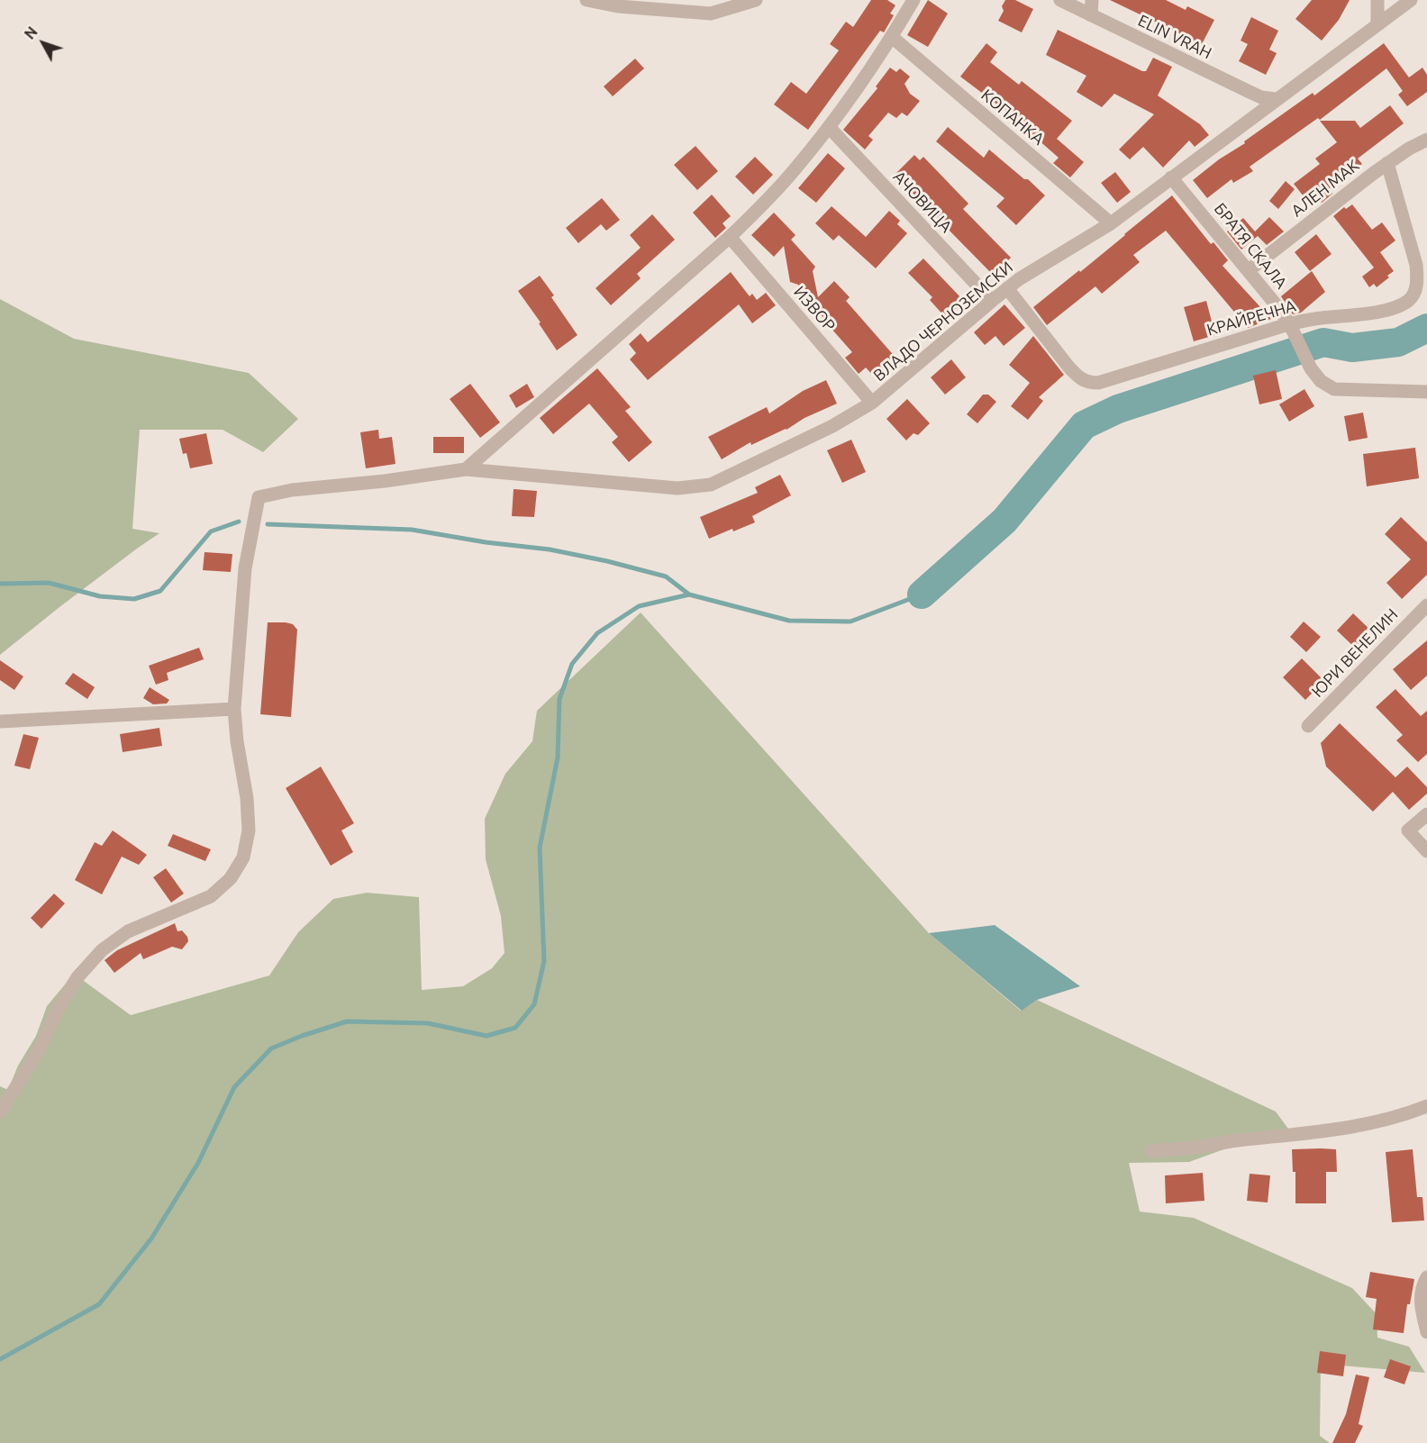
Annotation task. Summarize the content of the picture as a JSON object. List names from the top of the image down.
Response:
{
  "streets": {
    "street": [
      "ELIN VRAH",
      "КОПАНКА",
      "АЛЕН МАК",
      "АЧОВИЦА",
      "БРАТЯ СКАЛА",
      "ИЗВОР",
      "КРАЙРЕЧНА",
      "ВЛАДО ЧЕРНОЗЕМСКИ",
      "ЮРИ ВЕНЕЛИН"
    ]
  },
  "crossings": [
    ["ELIN VRAH", "ВЛАДО ЧЕРНОЗЕМСКИ"],
    ["КОПАНКА", "ВЛАДО ЧЕРНОЗЕМСКИ"],
    ["АЛЕН МАК", "БРАТЯ СКАЛА"],
    ["АЛЕН МАК", "КРАЙРЕЧНА"],
    ["АЧОВИЦА", "ВЛАДО ЧЕРНОЗЕМСКИ"],
    ["БРАТЯ СКАЛА", "КРАЙРЕЧНА"],
    ["БРАТЯ СКАЛА", "ВЛАДО ЧЕРНОЗЕМСКИ"],
    ["ИЗВОР", "ВЛАДО ЧЕРНОЗЕМСКИ"],
    ["КРАЙРЕЧНА", "ВЛАДО ЧЕРНОЗЕМСКИ"]
  ],
  "north": "top left"
}
